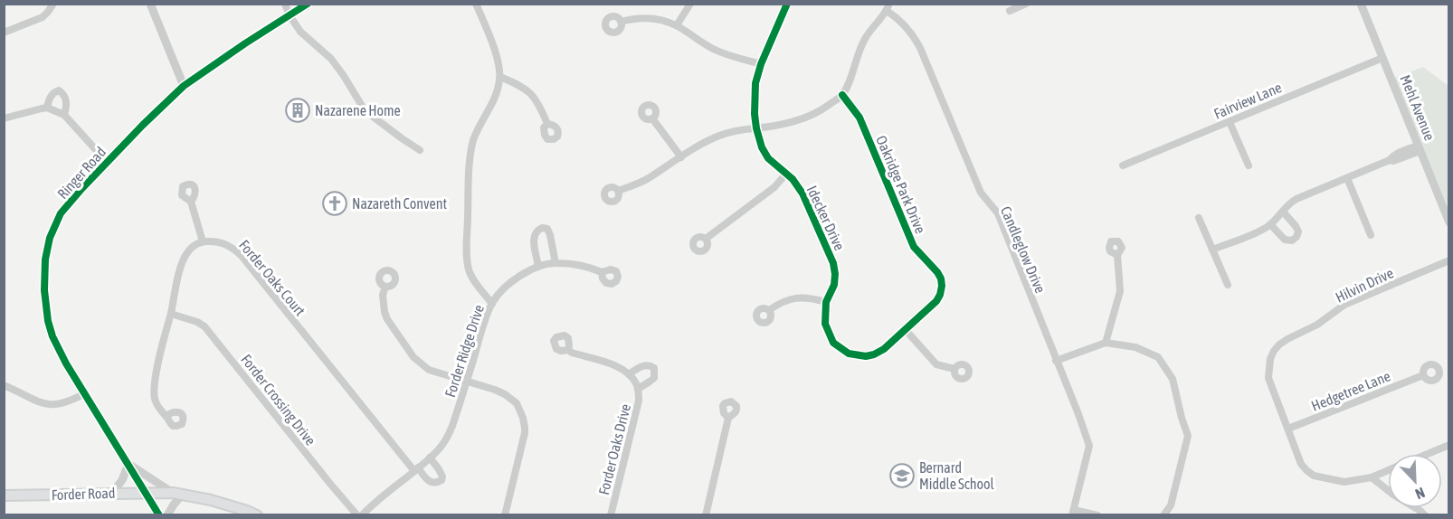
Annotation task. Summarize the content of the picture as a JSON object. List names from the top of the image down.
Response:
{
  "streets": {
    "main road": ["Forder Road"],
    "street": [
      "Fairview Lane",
      "Mehl Avenue",
      "Ringer Road",
      "Oakridge Park Drive",
      "Idecker Drive",
      "Candleglow Drive",
      "Forder Oaks Court",
      "Hilvin Drive",
      "Forder Ridge Drive",
      "Hedgetree Lane",
      "Forder Crossing Drive",
      "Forder Oaks Drive"
    ]
  },
  "crossings": [
    ["Fairview Lane", "Mehl Avenue"],
    ["Ringer Road", "Forder Road"],
    ["Oakridge Park Drive", "Idecker Drive"],
    ["Forder Oaks Court", "Forder Ridge Drive"],
    ["Hilvin Drive", "Hedgetree Lane"]
  ],
  "places": {
    "building": ["Nazarene Home"],
    "church": ["Nazareth Convent"],
    "school or university": ["Bernard Middle School"]
  },
  "north": "bottom right"
}
